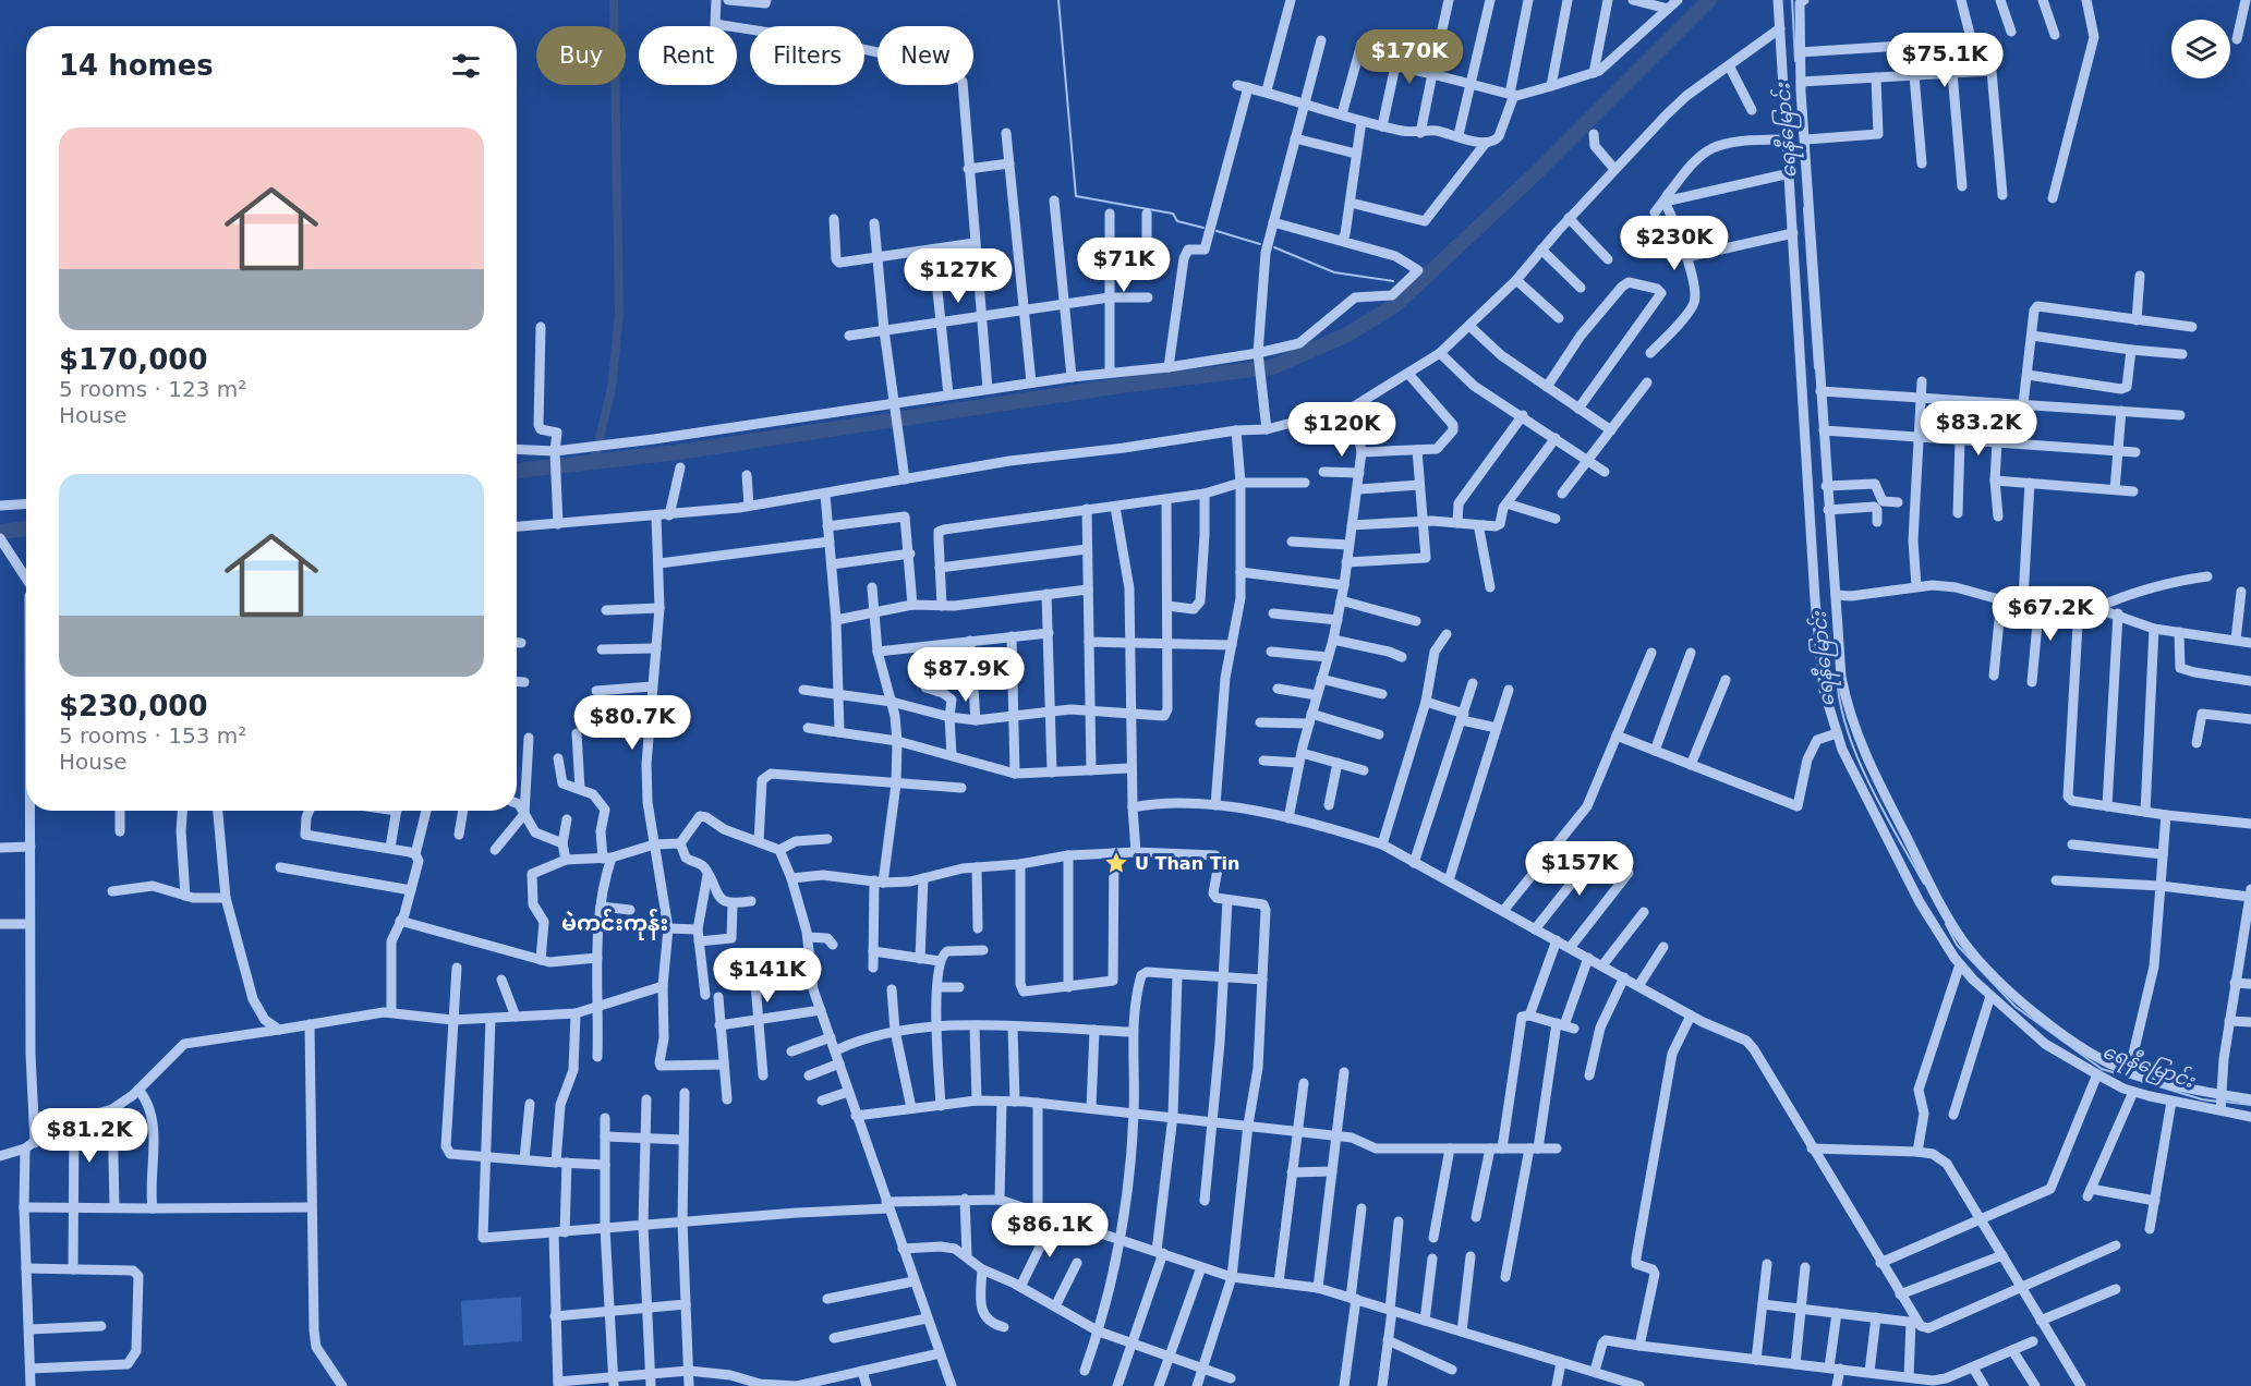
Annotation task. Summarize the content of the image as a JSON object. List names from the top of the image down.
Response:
{
  "districts": ["မဲကင်းကုန်း"],
  "water": ["ရေနီမြောင်း"],
  "places": {
    "place": ["U Than Tin"]
  },
  "page": {
    "chip": [
      "Buy",
      "Rent",
      "Filters",
      "New"
    ],
    "heading": "14 homes",
    "price": [
      "$170K",
      "$75.1K",
      "$230K",
      "$71K",
      "$127K",
      "$83.2K",
      "$120K",
      "$67.2K",
      "$87.9K",
      "$80.7K",
      "$157K",
      "$141K",
      "$81.2K",
      "$86.1K"
    ],
    "list": [
      {
        "name": "$170,000",
        "note": "5 rooms · 123 m² · House"
      },
      {
        "name": "$230,000",
        "note": "5 rooms · 153 m² · House"
      }
    ]
  }
}
